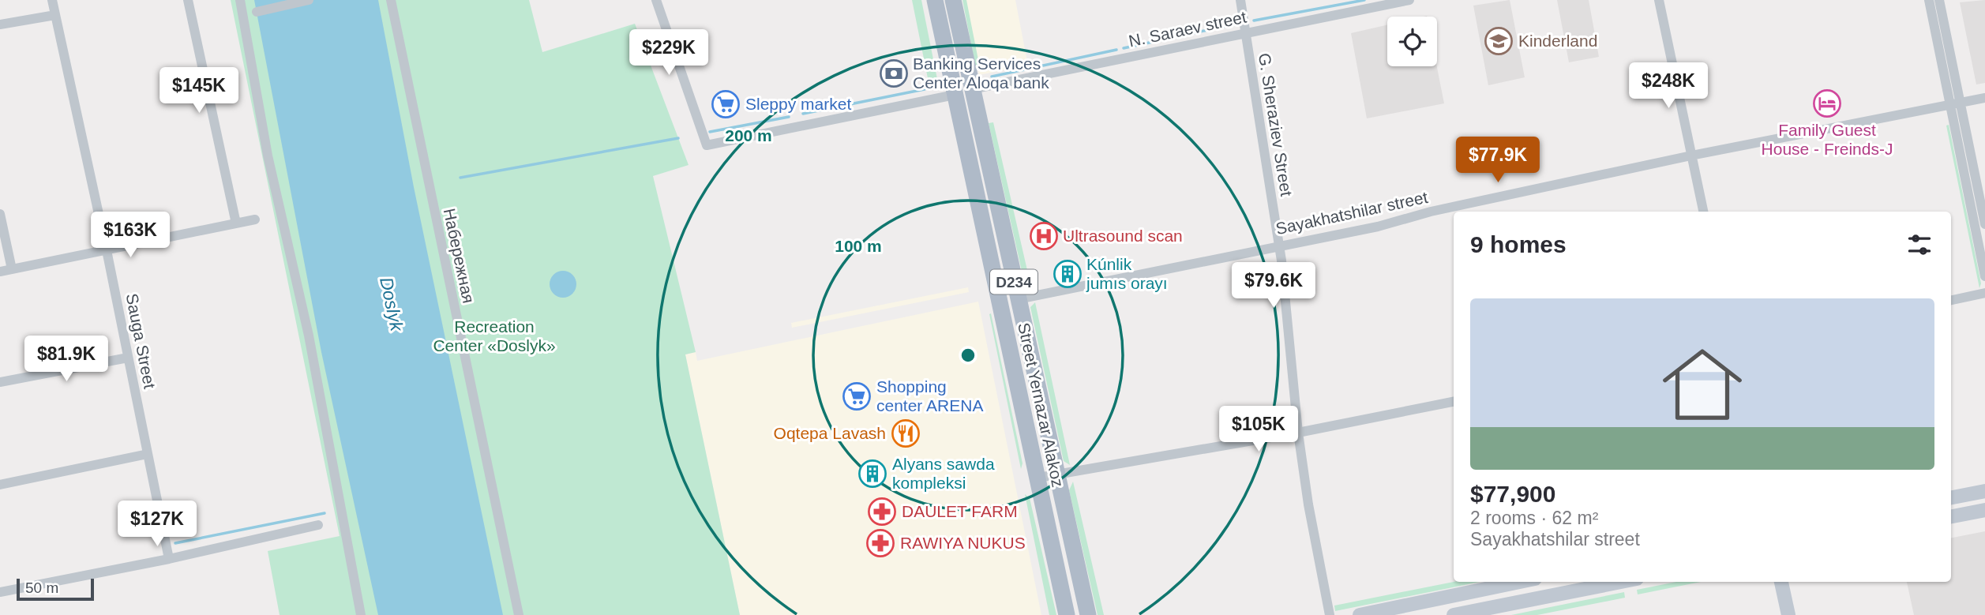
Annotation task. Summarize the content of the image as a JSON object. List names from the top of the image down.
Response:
{
  "streets": {
    "main road": ["D234", "Street Yernazar Alakoz"],
    "street": [
      "N. Saraev street",
      "G. Sheraziev Street",
      "Sayakhatshilar street",
      "Набережная",
      "Sauga Street"
    ]
  },
  "crossings": [
    ["N. Saraev street", "G. Sheraziev Street"],
    ["N. Saraev street", "Street Yernazar Alakoz"],
    ["G. Sheraziev Street", "Sayakhatshilar street"],
    ["Sayakhatshilar street", "Street Yernazar Alakoz"]
  ],
  "water": ["Doslyk"],
  "parks": ["Recreation Center «Doslyk»"],
  "places": {
    "school or university": ["Kinderland"],
    "bank": ["Banking Services Center Aloqa bank"],
    "hotel": ["Family Guest House - Freinds-J"],
    "supermarket": ["Sleppy market", "Shopping center ARENA"],
    "hospital": ["Ultrasound scan"],
    "building": ["Kúnlik jumıs orayı", "Alyans sawda kompleksi"],
    "restaurant": ["Oqtepa Lavash"],
    "pharmacy": ["DAULET FARM", "RAWIYA NUKUS"]
  },
  "scale_bar": "50 m",
  "page": {
    "price": [
      "$229K",
      "$248K",
      "$145K",
      "$77.9K",
      "$163K",
      "$79.6K",
      "$81.9K",
      "$105K",
      "$127K"
    ],
    "heading": "9 homes",
    "list": [
      {
        "name": "$77,900",
        "note": "2 rooms · 62 m² · Sayakhatshilar street"
      }
    ],
    "scale": "50 m"
  },
  "rings": ["200 m", "100 m"]
}
